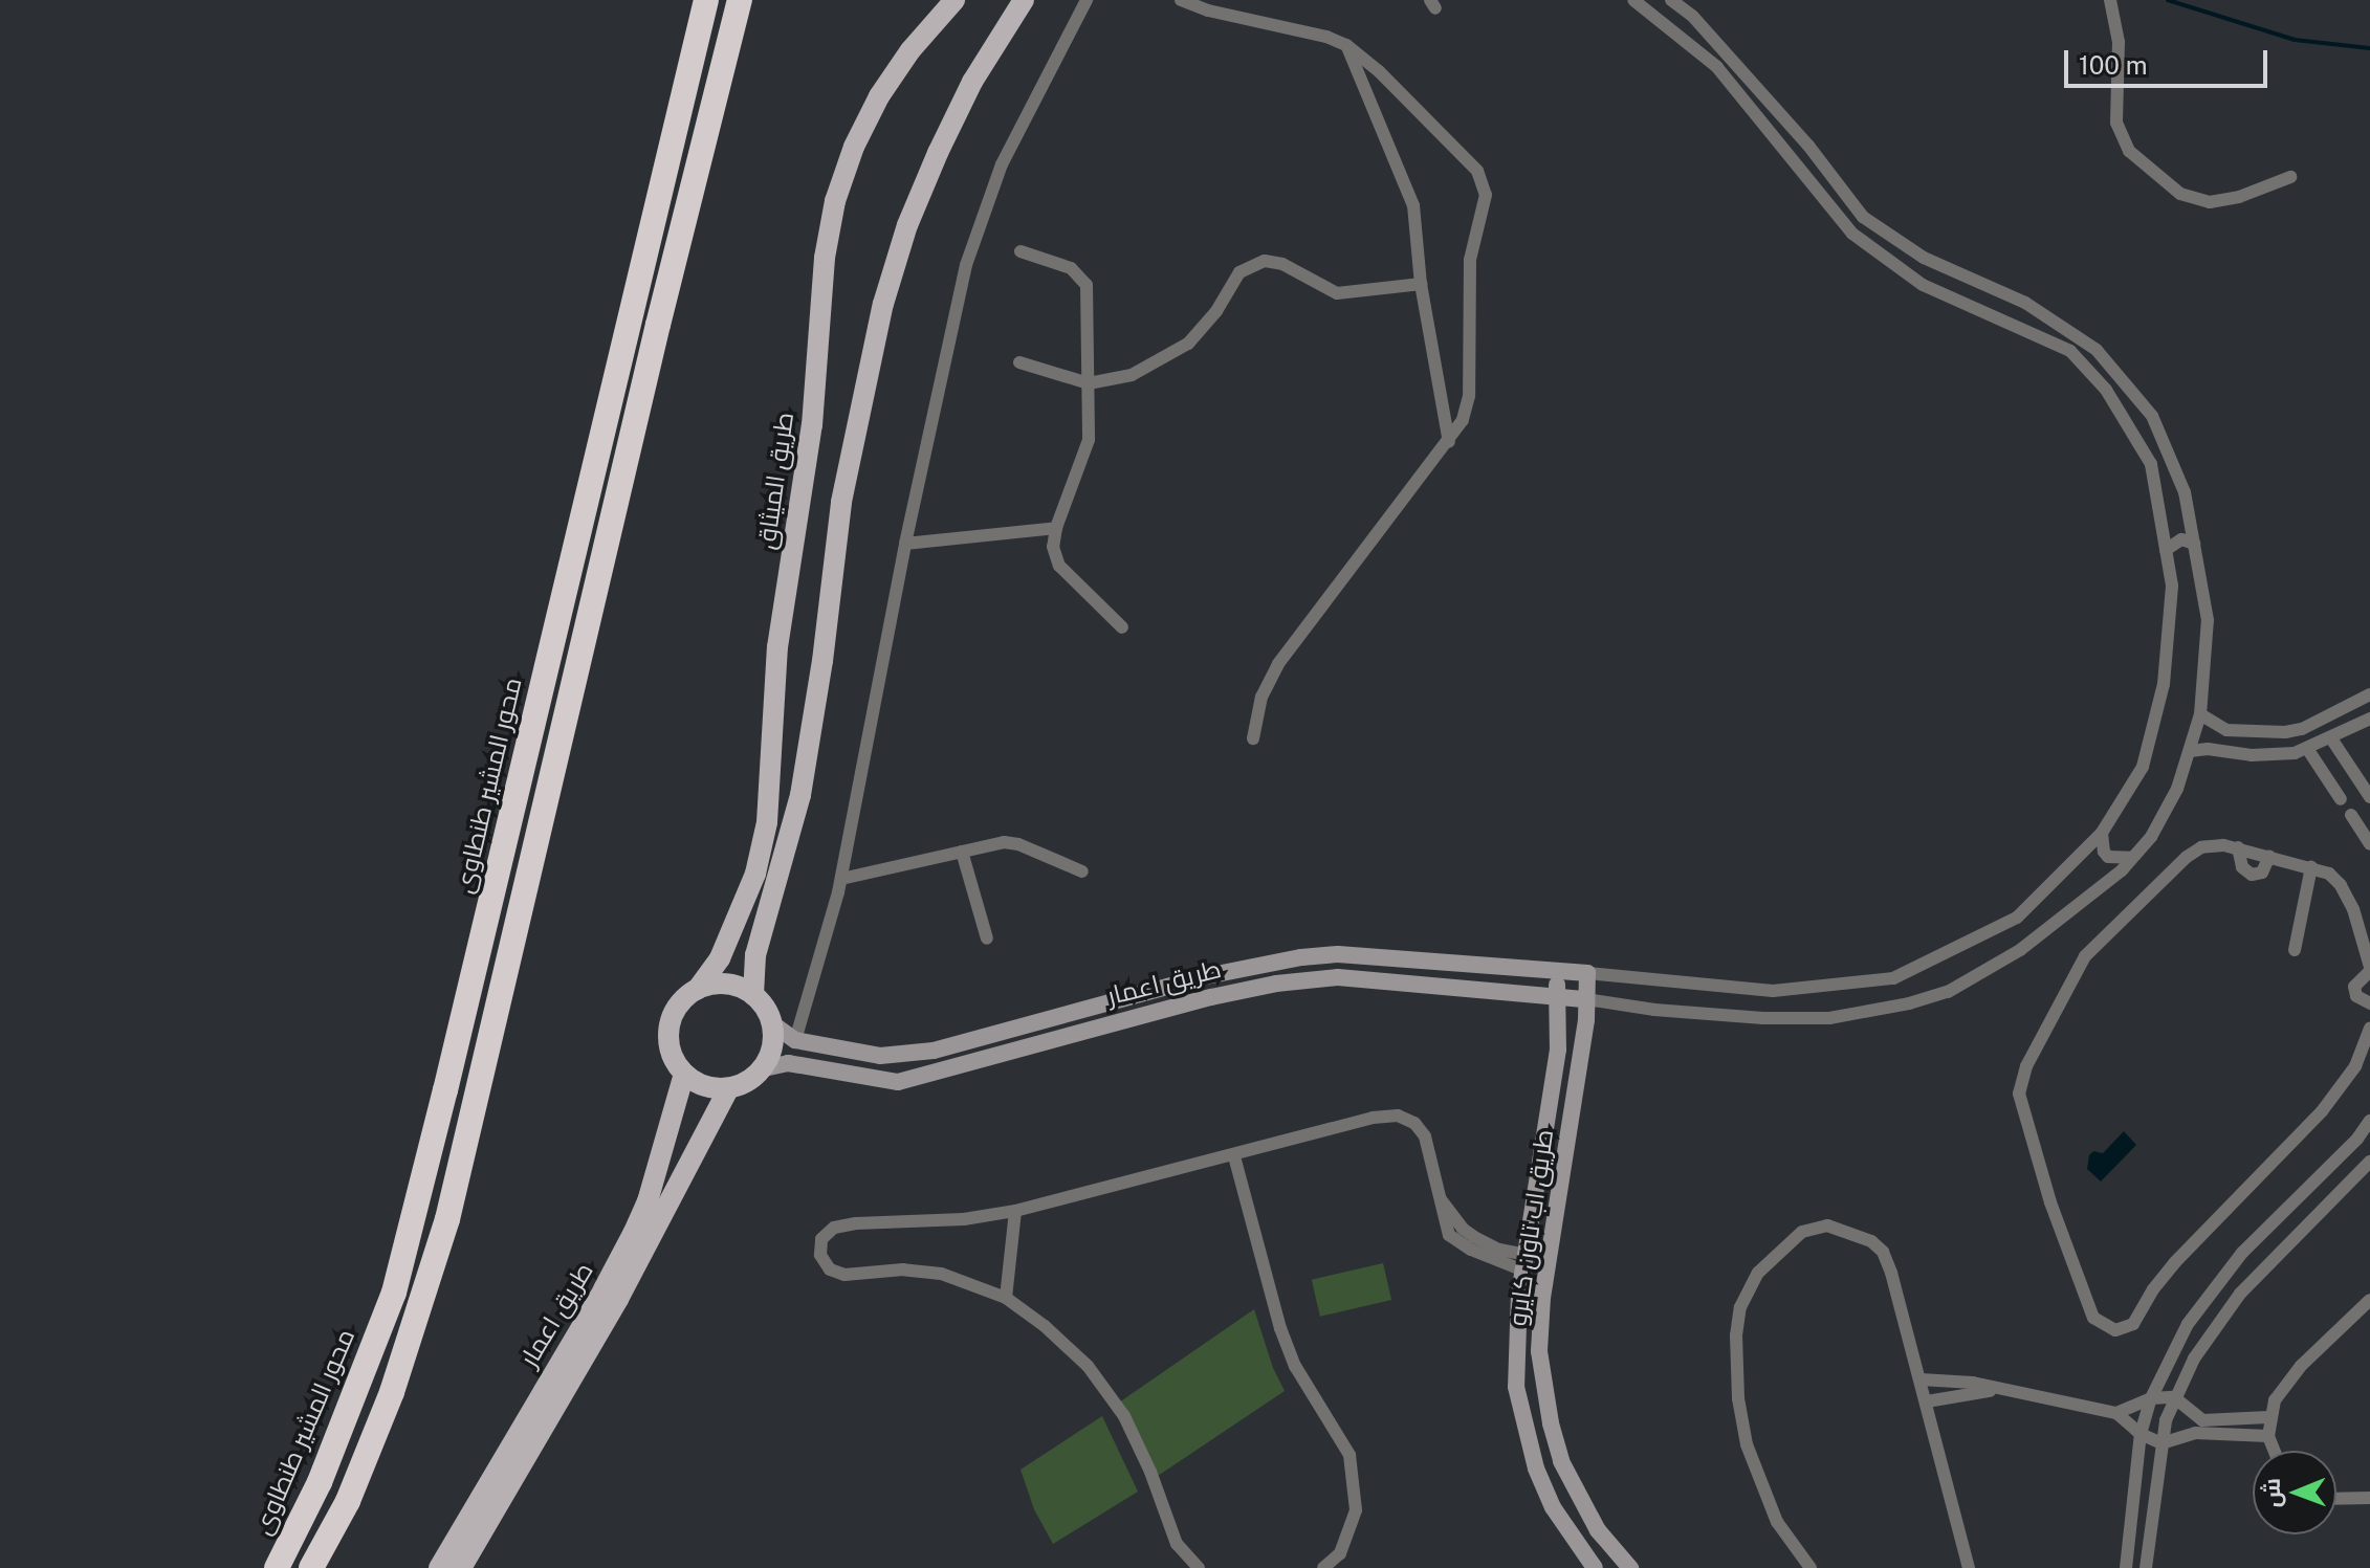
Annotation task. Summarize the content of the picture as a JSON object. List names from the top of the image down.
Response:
{
  "streets": {
    "highway": ["محور المشير طنطاوى"],
    "main road": ["طريق الميثاق", "طريق اعمار"],
    "street": ["طريق اب تاون كايرو"]
  },
  "crossings": [
    ["طريق الميثاق", "طريق اعمار"],
    ["طريق اعمار", "طريق اب تاون كايرو"]
  ],
  "scale_bar": "100 m",
  "north": "left"
}
